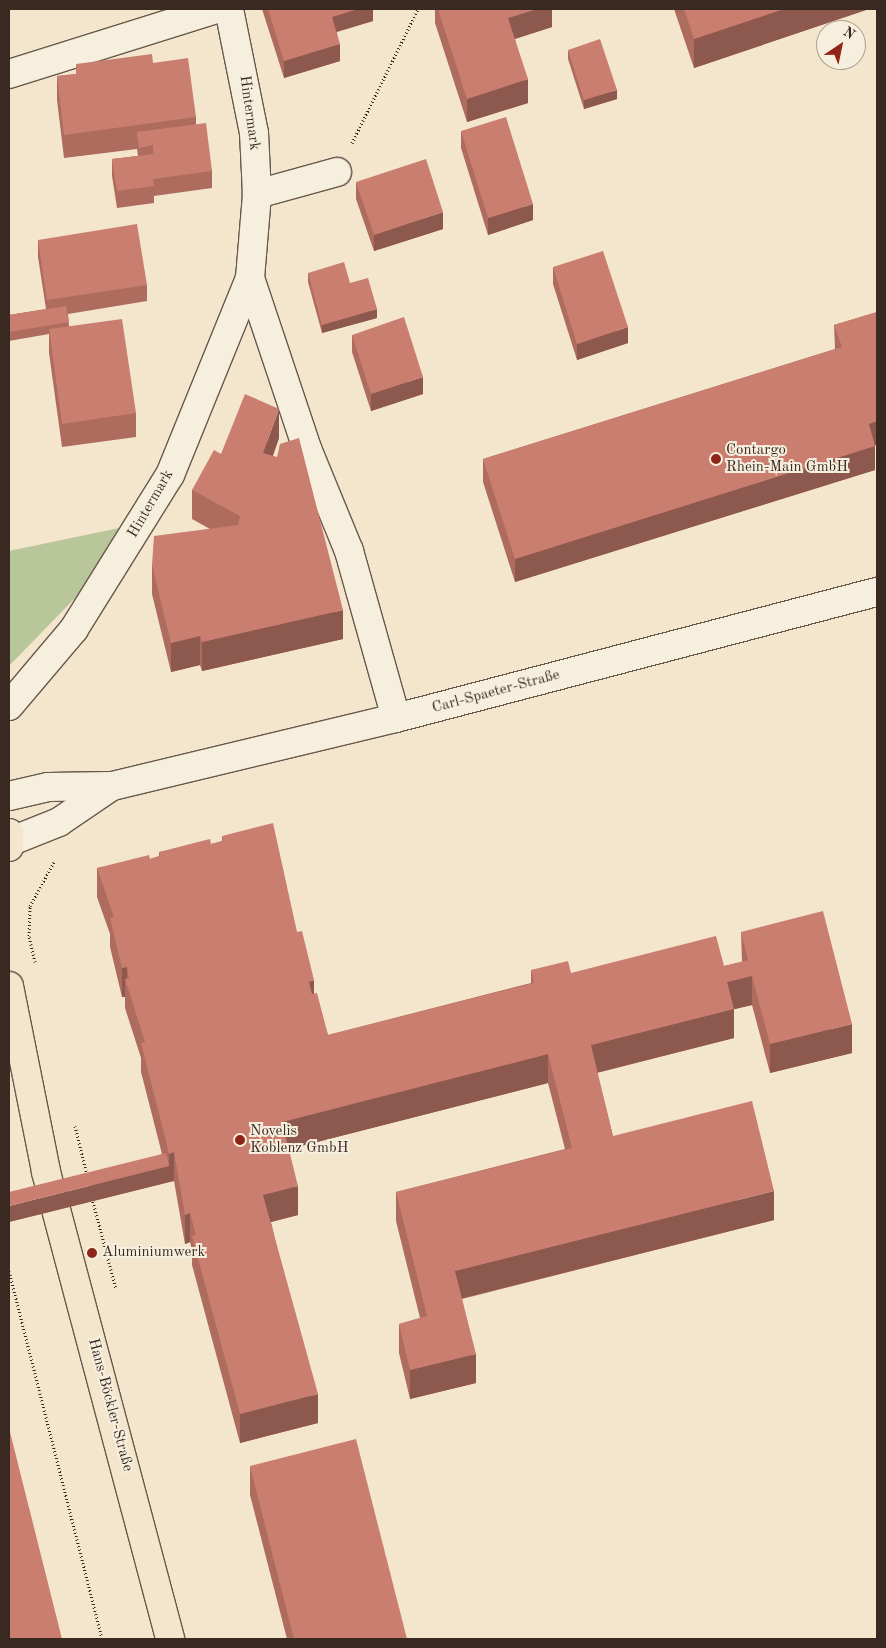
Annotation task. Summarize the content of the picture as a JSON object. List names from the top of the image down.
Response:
{
  "streets": {
    "main road": ["Hans-Böckler-Straße"],
    "street": ["Hintermark", "Carl-Spaeter-Straße"]
  },
  "crossings": [
    ["Hintermark", "Carl-Spaeter-Straße"]
  ],
  "places": ["Contargo Rhein-Main GmbH", "Novelis Koblenz GmbH", "Aluminiumwerk"],
  "north": "top right"
}
